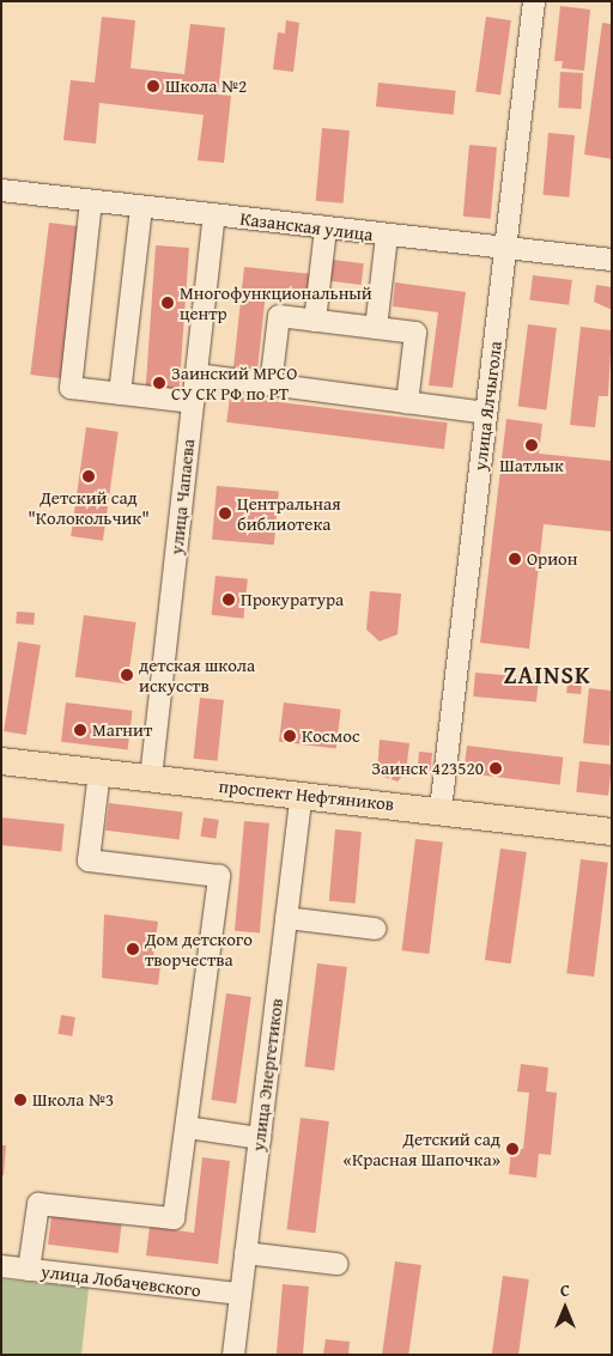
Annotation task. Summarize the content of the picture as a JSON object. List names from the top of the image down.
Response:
{
  "streets": {
    "main road": ["проспект Нефтяников"],
    "street": [
      "Казанская улица",
      "улица Ялчыгола",
      "улица Чапаева",
      "улица Энергетиков",
      "улица Лобачевского"
    ]
  },
  "crossings": [
    ["Казанская улица", "улица Ялчыгола"],
    ["Казанская улица", "улица Чапаева"],
    ["улица Ялчыгола", "проспект Нефтяников"],
    ["улица Чапаева", "проспект Нефтяников"],
    ["проспект Нефтяников", "улица Энергетиков"],
    ["улица Энергетиков", "улица Лобачевского"]
  ],
  "districts": ["ZAINSK"],
  "places": [
    "Школа №2",
    "Многофункциональный центр",
    "Заинский МРСО СУ СК РФ по РТ",
    "Шатлык",
    "Детский сад \"Колокольчик\"",
    "Центральная библиотека",
    "Орион",
    "Прокуратура",
    "детская школа искусств",
    "Магнит",
    "Космос",
    "Заинск 423520",
    "Дом детского творчества",
    "Школа №3",
    "Детский сад «Красная Шапочка»"
  ],
  "north": "top"
}
